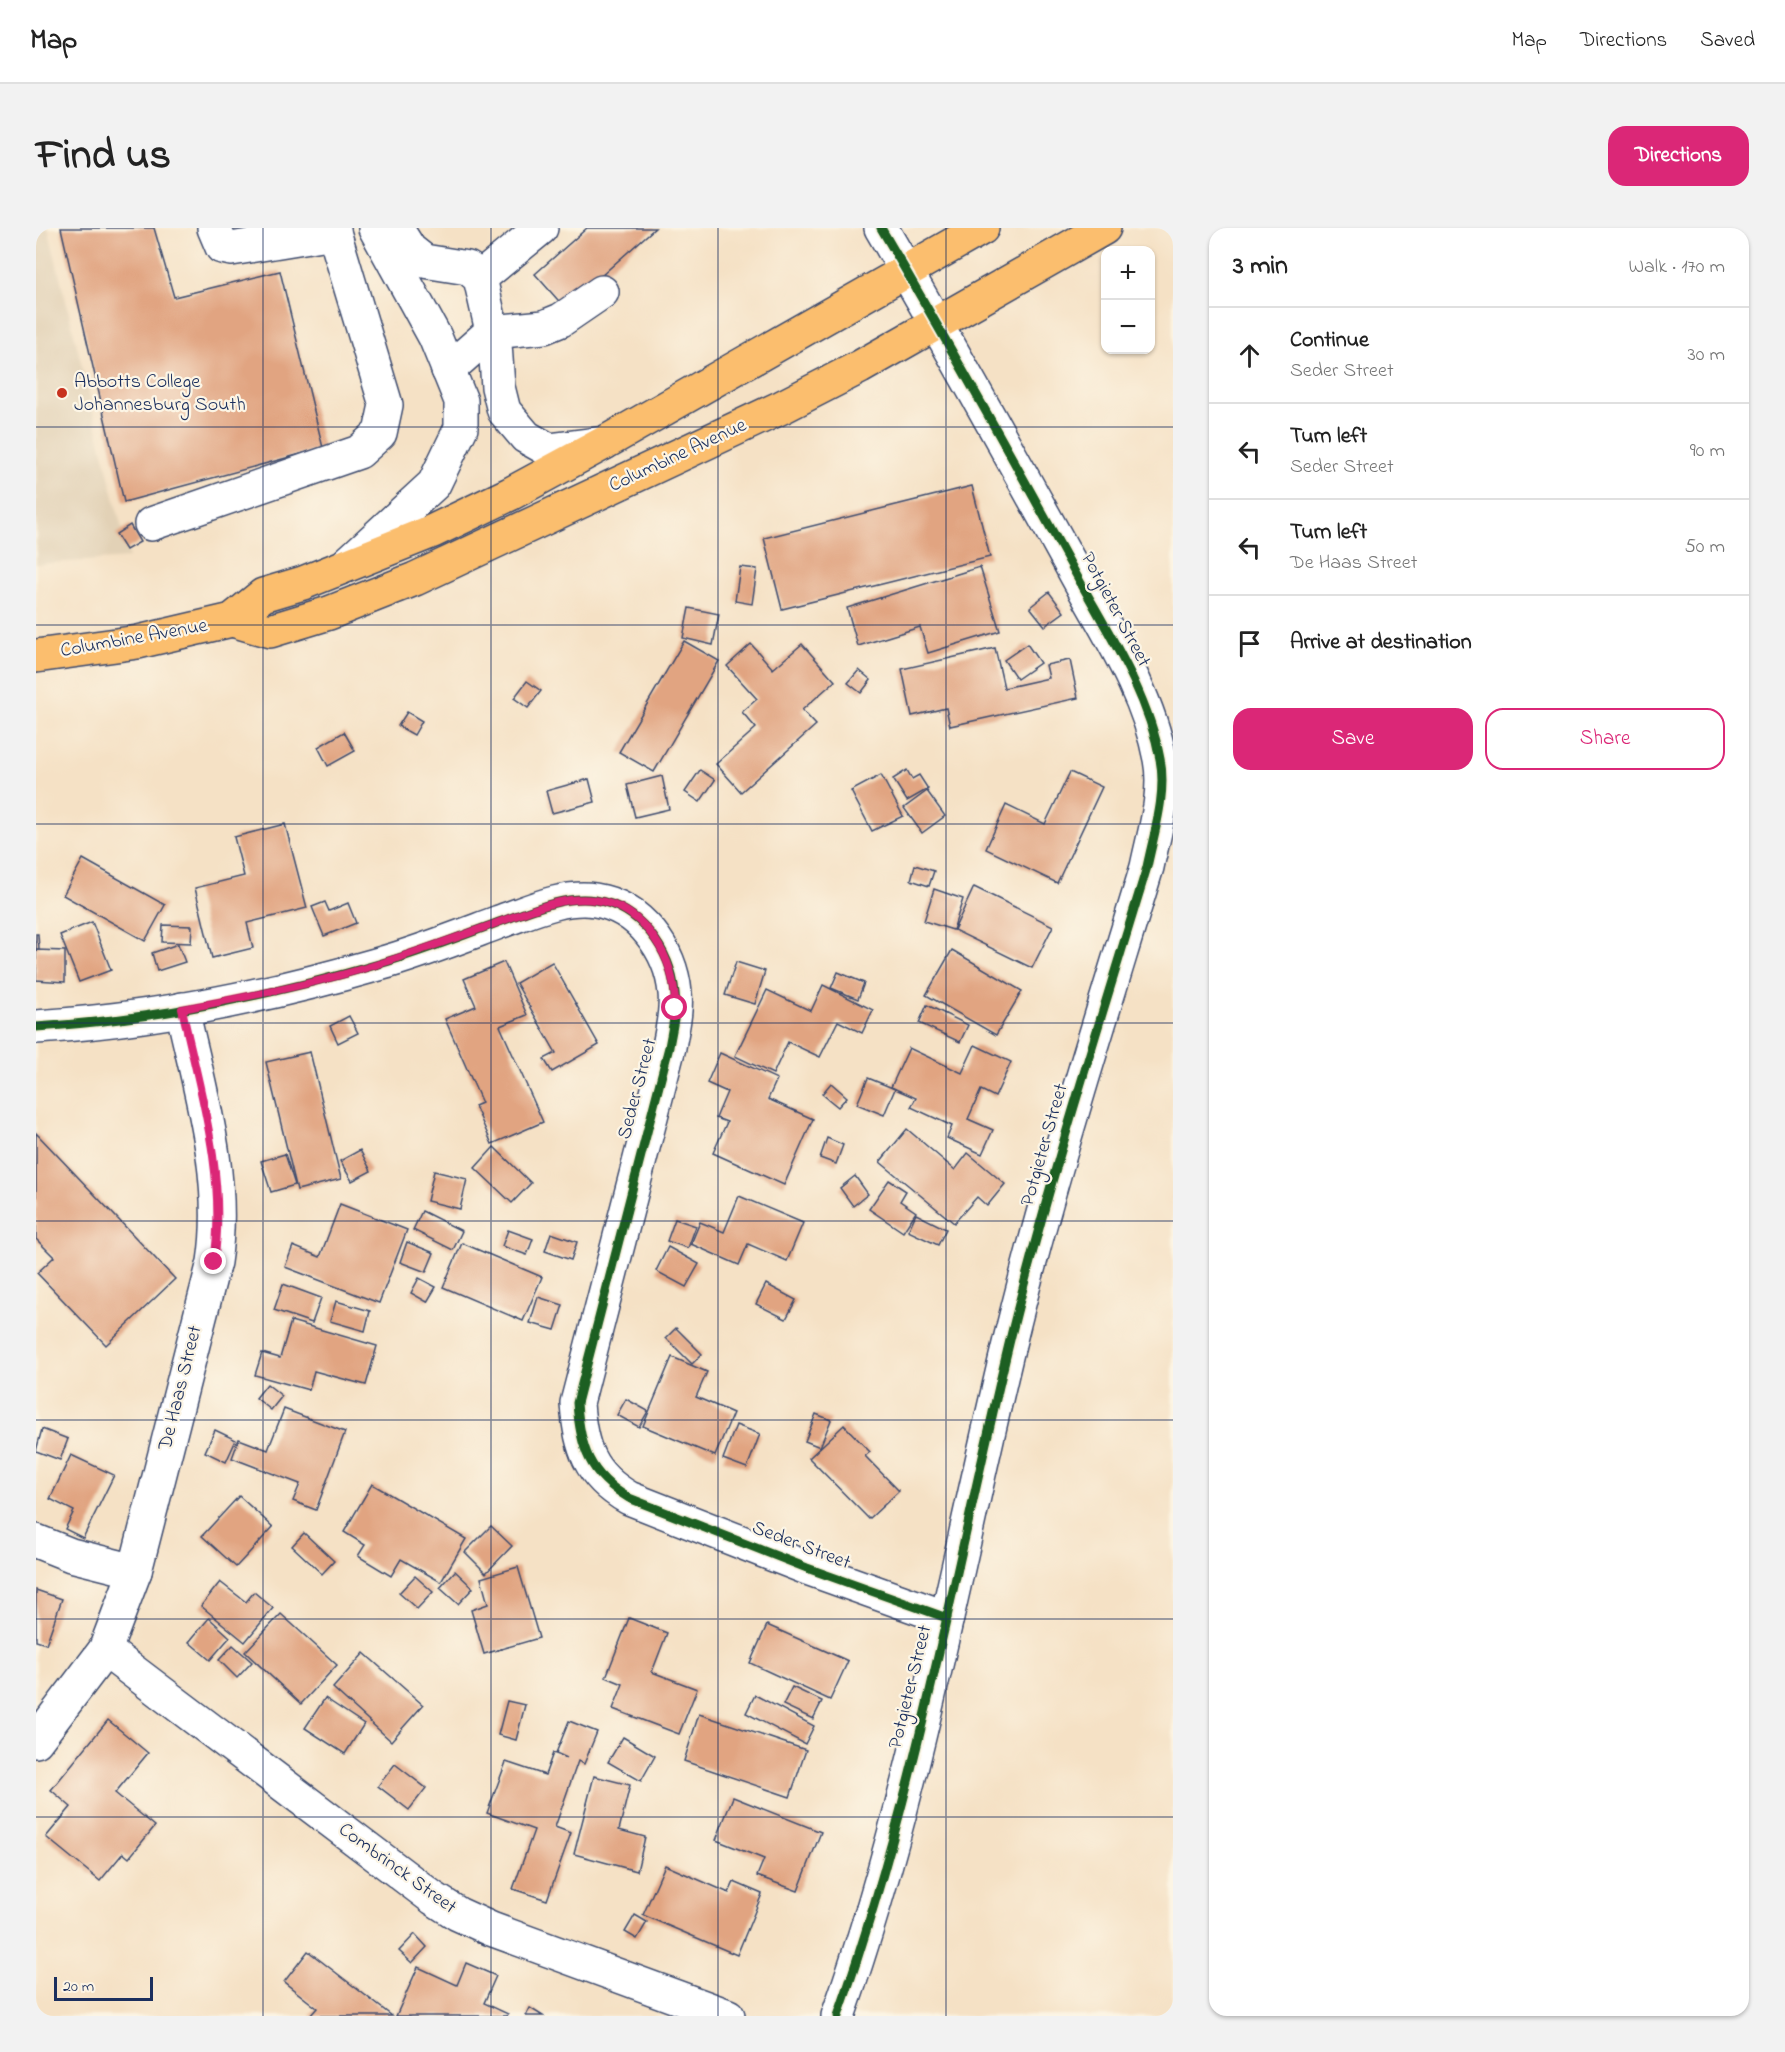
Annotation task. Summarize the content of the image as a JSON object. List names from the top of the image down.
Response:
{
  "streets": {
    "main road": ["Columbine Avenue"],
    "street": [
      "Potgieter Street",
      "Seder Street",
      "De Haas Street",
      "Combrinck Street"
    ]
  },
  "crossings": [
    ["Columbine Avenue", "Potgieter Street"],
    ["Potgieter Street", "Seder Street"],
    ["Seder Street", "De Haas Street"],
    ["De Haas Street", "Combrinck Street"]
  ],
  "places": ["Abbotts College Johannesburg South"],
  "scale_bar": "20 m",
  "page": {
    "header": "Map",
    "nav": ["Map", "Directions", "Saved"],
    "title": "Find us",
    "buttons": [
      "Directions",
      ["Save", "Share"]
    ],
    "heading": ["3 min", "Walk · 170 m"],
    "map_buttons": ["+", "−"],
    "list": [
      ["Continue", "Seder Street", "30 m"],
      ["Turn left", "Seder Street", "90 m"],
      ["Turn left", "De Haas Street", "50 m"],
      "Arrive at destination"
    ],
    "scale": "20 m"
  }
}
